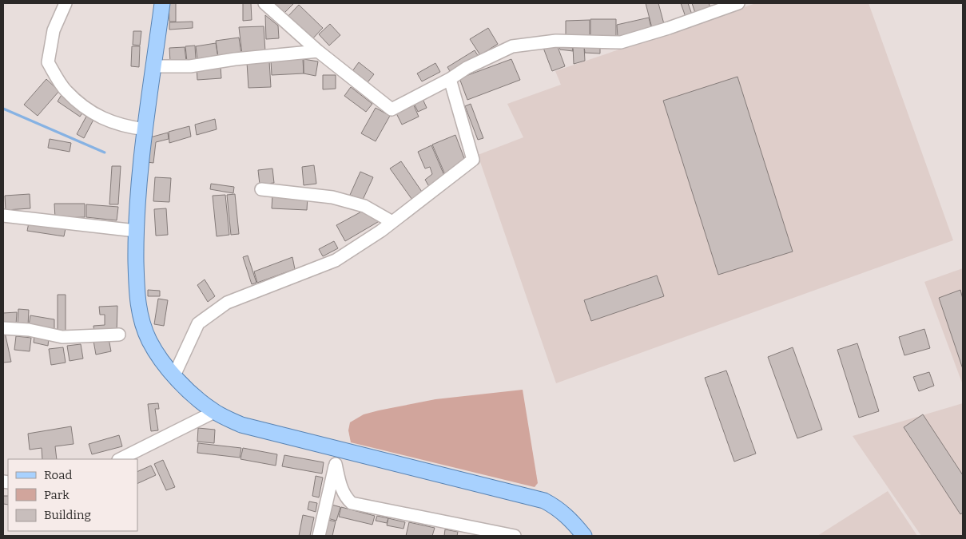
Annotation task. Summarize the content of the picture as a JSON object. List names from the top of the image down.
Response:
{
  "legend": ["Road", "Park", "Building"]
}
